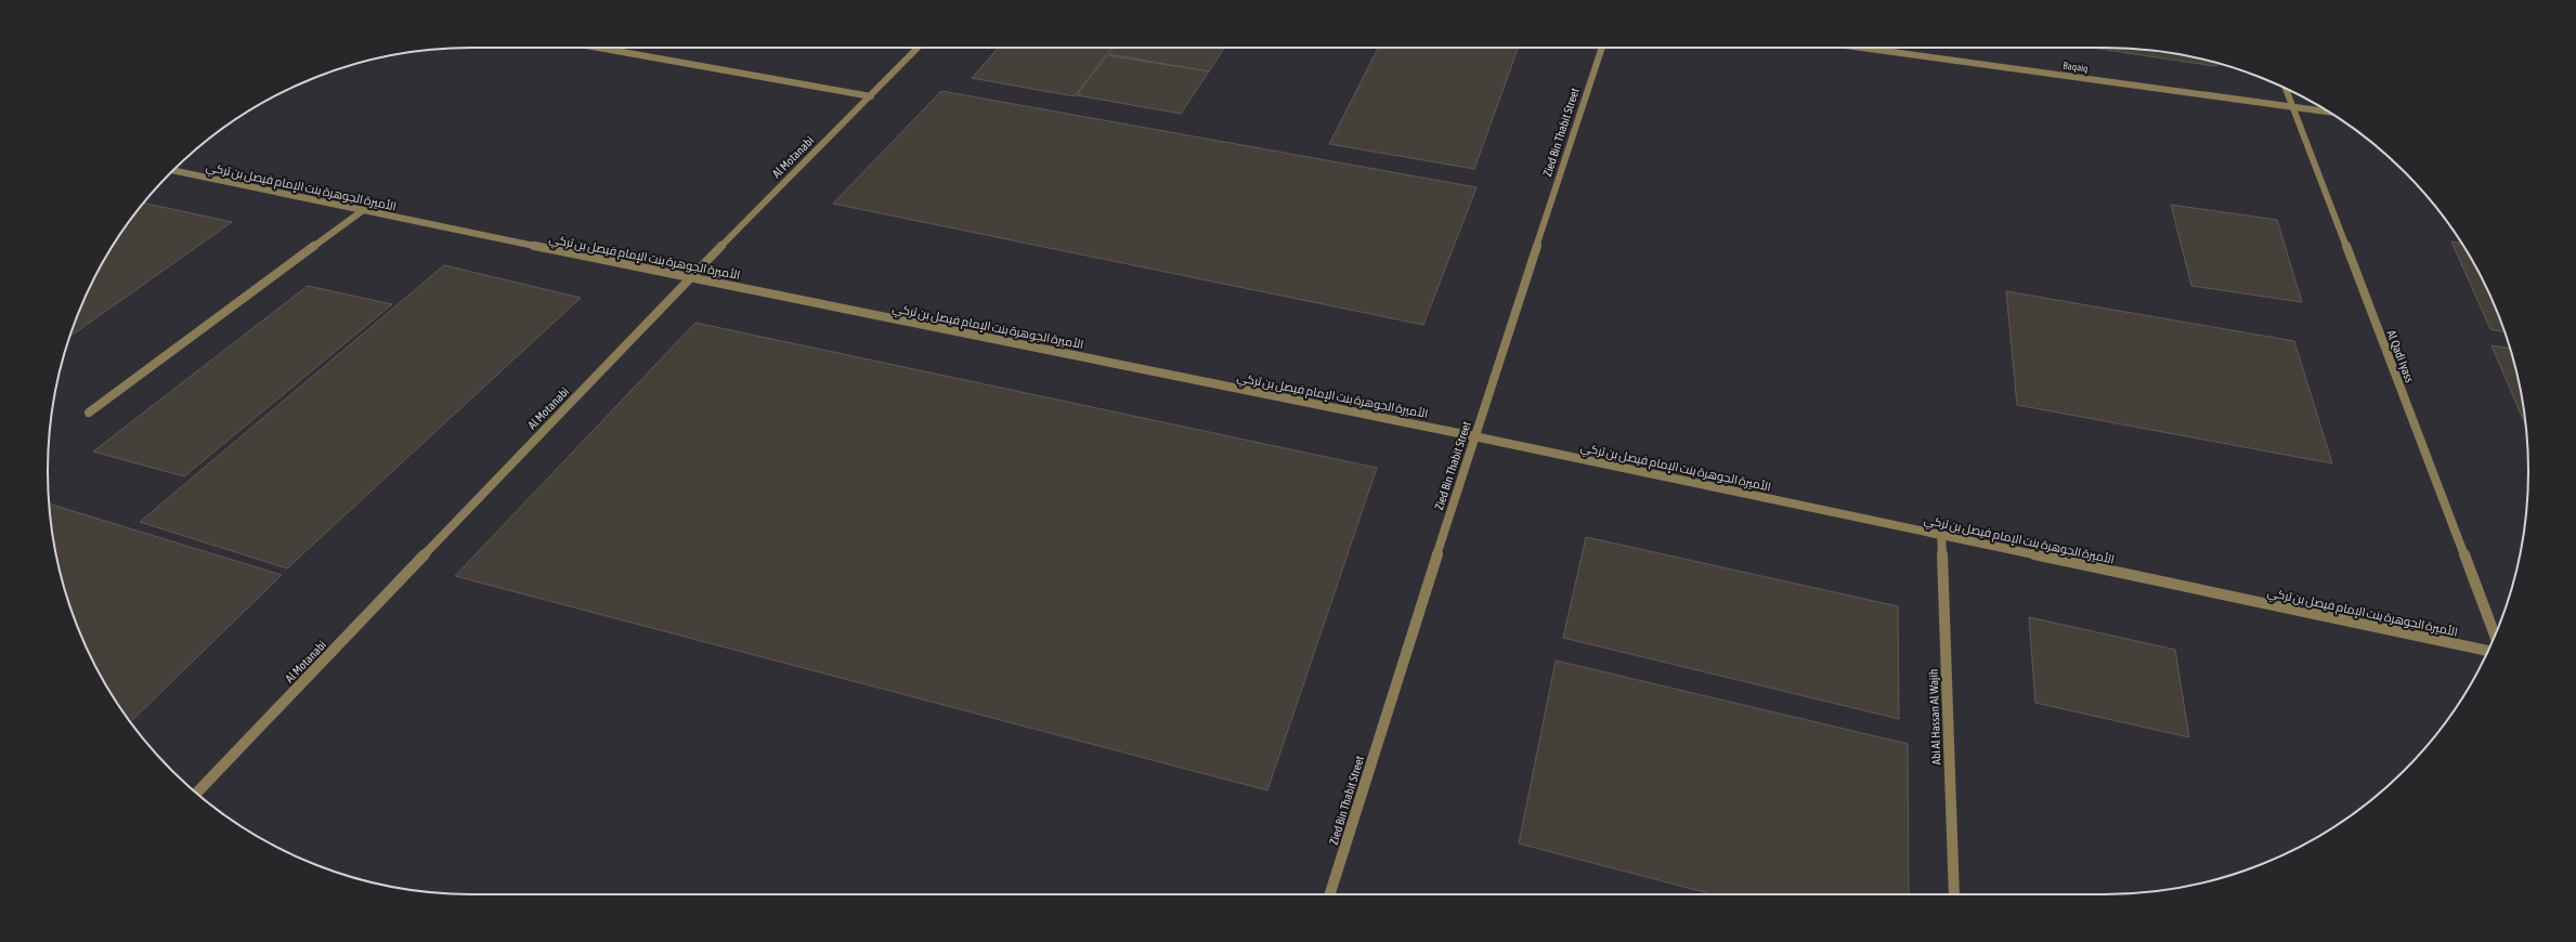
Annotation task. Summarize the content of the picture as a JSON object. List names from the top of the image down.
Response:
{
  "streets": {
    "street": [
      "Baqaiq",
      "Zied Bin Thabit Street",
      "Al Motanabi",
      "الأميرة الجوهرة بنت الإمام فيصل بن تركي",
      "Al Qadi Iyass",
      "Abi Al Hassan Al Wajih"
    ]
  },
  "crossings": [
    ["Baqaiq", "Al Qadi Iyass"],
    ["Zied Bin Thabit Street", "الأميرة الجوهرة بنت الإمام فيصل بن تركي"],
    ["Al Motanabi", "الأميرة الجوهرة بنت الإمام فيصل بن تركي"],
    ["الأميرة الجوهرة بنت الإمام فيصل بن تركي", "Abi Al Hassan Al Wajih"]
  ]
}
